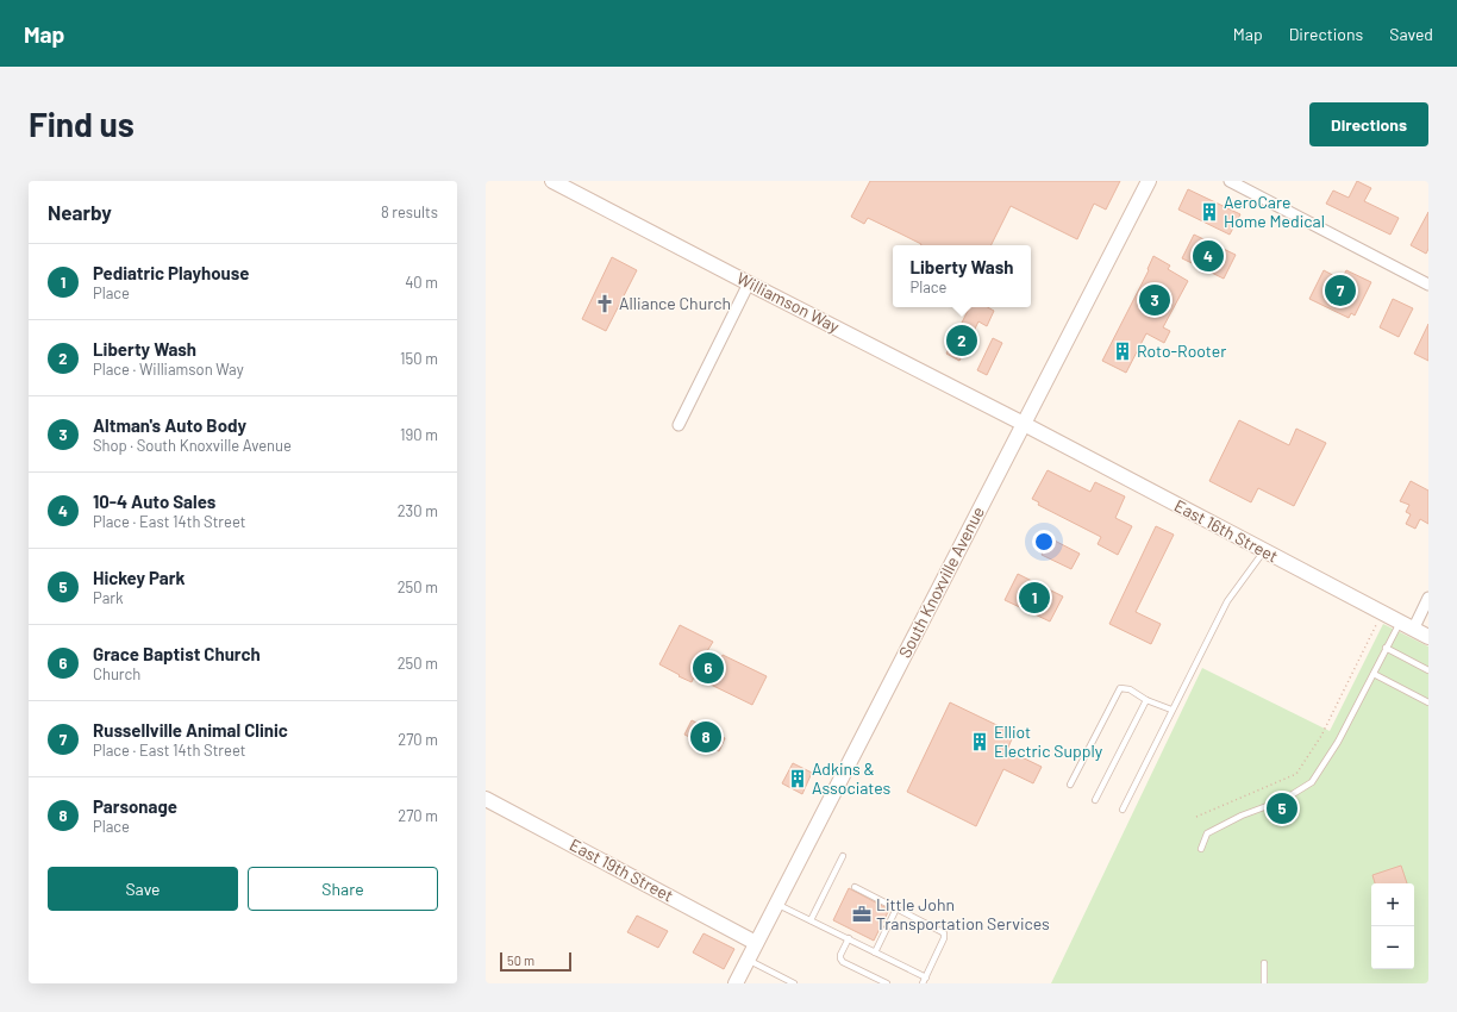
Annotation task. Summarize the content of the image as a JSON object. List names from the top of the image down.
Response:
{
  "streets": {
    "street": [
      "Williamson Way",
      "East 16th Street",
      "South Knoxville Avenue",
      "East 19th Street"
    ]
  },
  "crossings": [
    ["Williamson Way", "East 16th Street"],
    ["Williamson Way", "South Knoxville Avenue"],
    ["East 16th Street", "South Knoxville Avenue"],
    ["South Knoxville Avenue", "East 19th Street"]
  ],
  "places": {
    "building": [
      "AeroCare Home Medical",
      "Roto-Rooter",
      "Elliot Electric Supply",
      "Adkins & Associates"
    ],
    "church": ["Alliance Church"],
    "office": ["Little John Transportation Services"]
  },
  "scale_bar": "50 m",
  "page": {
    "header": "Map",
    "nav": ["Map", "Directions", "Saved"],
    "buttons": [
      "Directions",
      ["Save", "Share"]
    ],
    "title": "Find us",
    "heading": ["Nearby", "8 results"],
    "pins": [
      "4",
      "7",
      "3",
      "2",
      "1",
      "6",
      "8",
      "5"
    ],
    "list": [
      {
        "mark": "1",
        "name": "Pediatric Playhouse",
        "note": "Place",
        "value": "40 m"
      },
      {
        "mark": "2",
        "name": "Liberty Wash",
        "note": "Place · Williamson Way",
        "value": "150 m"
      },
      {
        "mark": "3",
        "name": "Altman's Auto Body",
        "note": "Shop · South Knoxville Avenue",
        "value": "190 m"
      },
      {
        "mark": "4",
        "name": "10-4 Auto Sales",
        "note": "Place · East 14th Street",
        "value": "230 m"
      },
      {
        "mark": "5",
        "name": "Hickey Park",
        "note": "Park",
        "value": "250 m"
      },
      {
        "mark": "6",
        "name": "Grace Baptist Church",
        "note": "Church",
        "value": "250 m"
      },
      {
        "mark": "7",
        "name": "Russellville Animal Clinic",
        "note": "Place · East 14th Street",
        "value": "270 m"
      },
      {
        "mark": "8",
        "name": "Parsonage",
        "note": "Place",
        "value": "270 m"
      }
    ],
    "popup": ["Liberty Wash", "Place"],
    "map_buttons": ["+", "−"],
    "scale": "50 m"
  }
}
